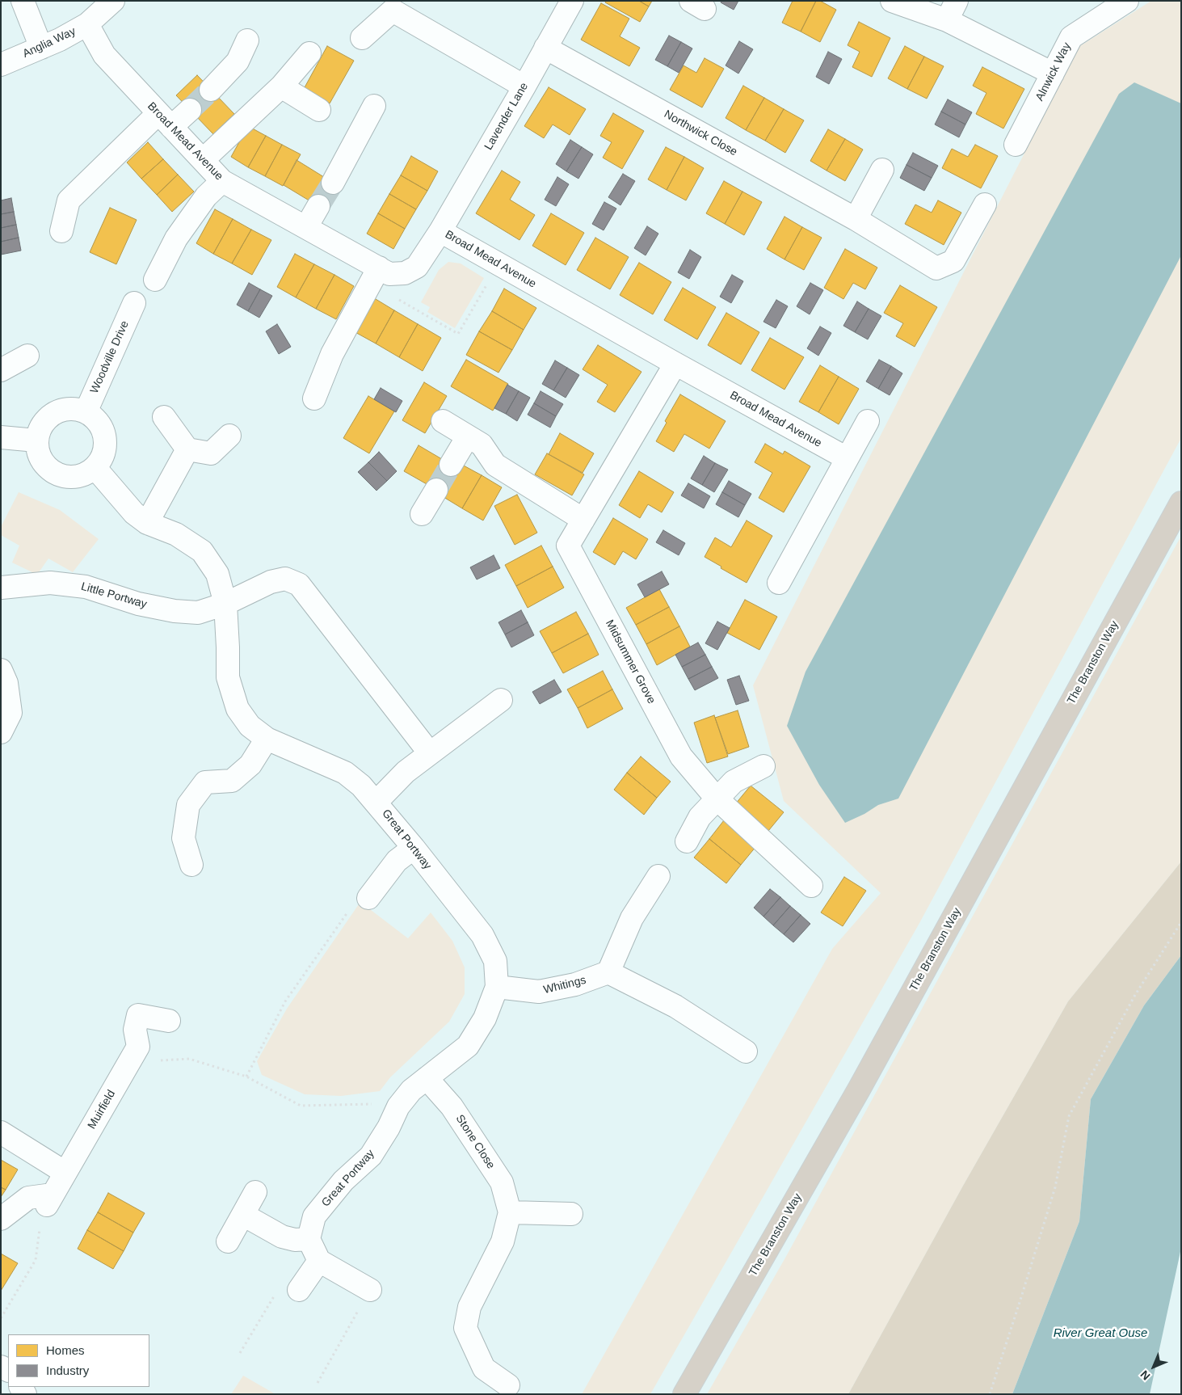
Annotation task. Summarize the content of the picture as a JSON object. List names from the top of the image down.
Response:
{
  "streets": {
    "highway": ["The Branston Way"],
    "street": [
      "Anglia Way",
      "Alnwick Way",
      "Lavender Lane",
      "Northwick Close",
      "Broad Mead Avenue",
      "Woodville Drive",
      "Little Portway",
      "Midsummer Grove",
      "Great Portway",
      "Whitings",
      "Muirfield",
      "Stone Close"
    ]
  },
  "crossings": [
    ["Anglia Way", "Broad Mead Avenue"],
    ["Lavender Lane", "Northwick Close"],
    ["Lavender Lane", "Broad Mead Avenue"],
    ["Broad Mead Avenue", "Midsummer Grove"],
    ["Woodville Drive", "Great Portway"],
    ["Little Portway", "Great Portway"],
    ["Great Portway", "Whitings"],
    ["Great Portway", "Stone Close"]
  ],
  "water": ["River Great Ouse"],
  "legend": ["Homes", "Industry"],
  "north": "bottom left"
}
